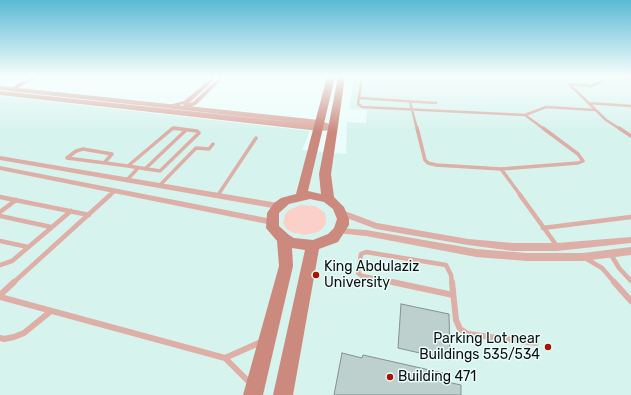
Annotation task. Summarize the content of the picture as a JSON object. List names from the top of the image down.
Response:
{
  "places": ["King Abdulaziz University", "Parking Lot near Buildings 535/534", "Building 471"]
}
